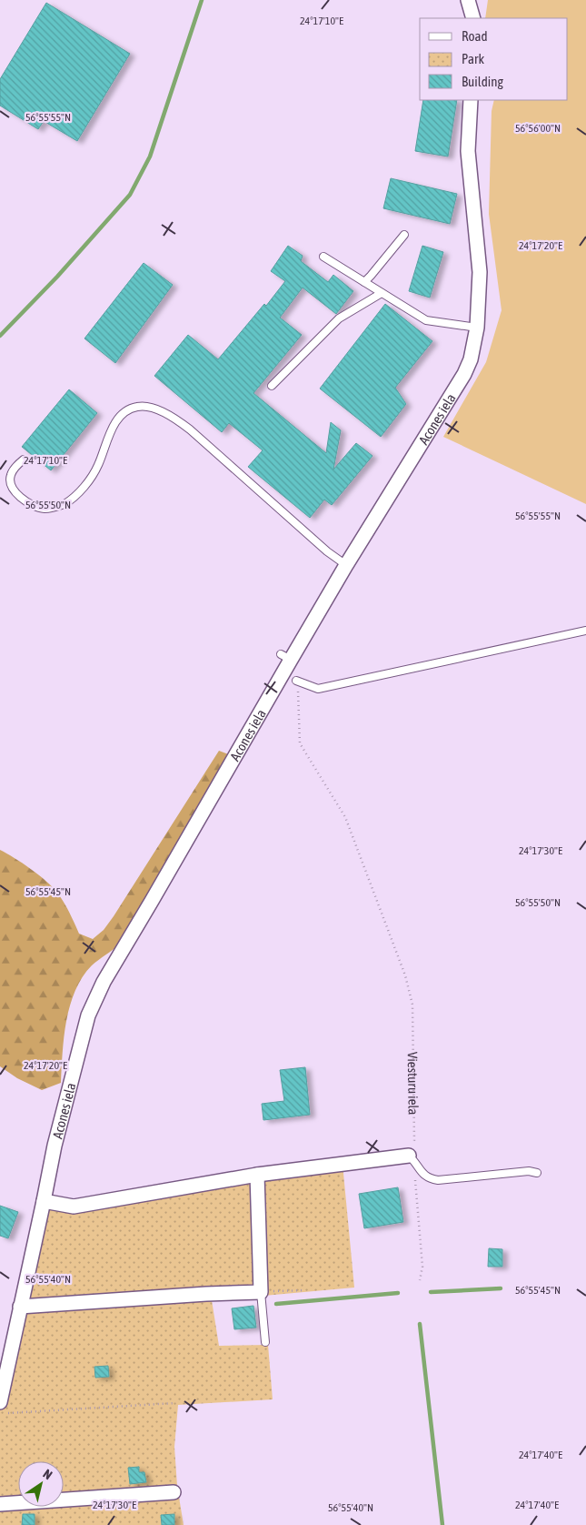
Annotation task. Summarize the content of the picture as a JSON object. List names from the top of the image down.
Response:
{
  "streets": {
    "street": ["Acones iela"],
    "path": ["Viesturu iela"]
  },
  "legend": ["Road", "Park", "Building"],
  "north": "top right",
  "coordinates": [
    "24°17'10\"E",
    "56°55'55\"N",
    "56°56'00\"N",
    "24°17'20\"E",
    "56°55'50\"N",
    "24°17'30\"E",
    "56°55'45\"N",
    "56°55'40\"N",
    "24°17'40\"E"
  ]
}
